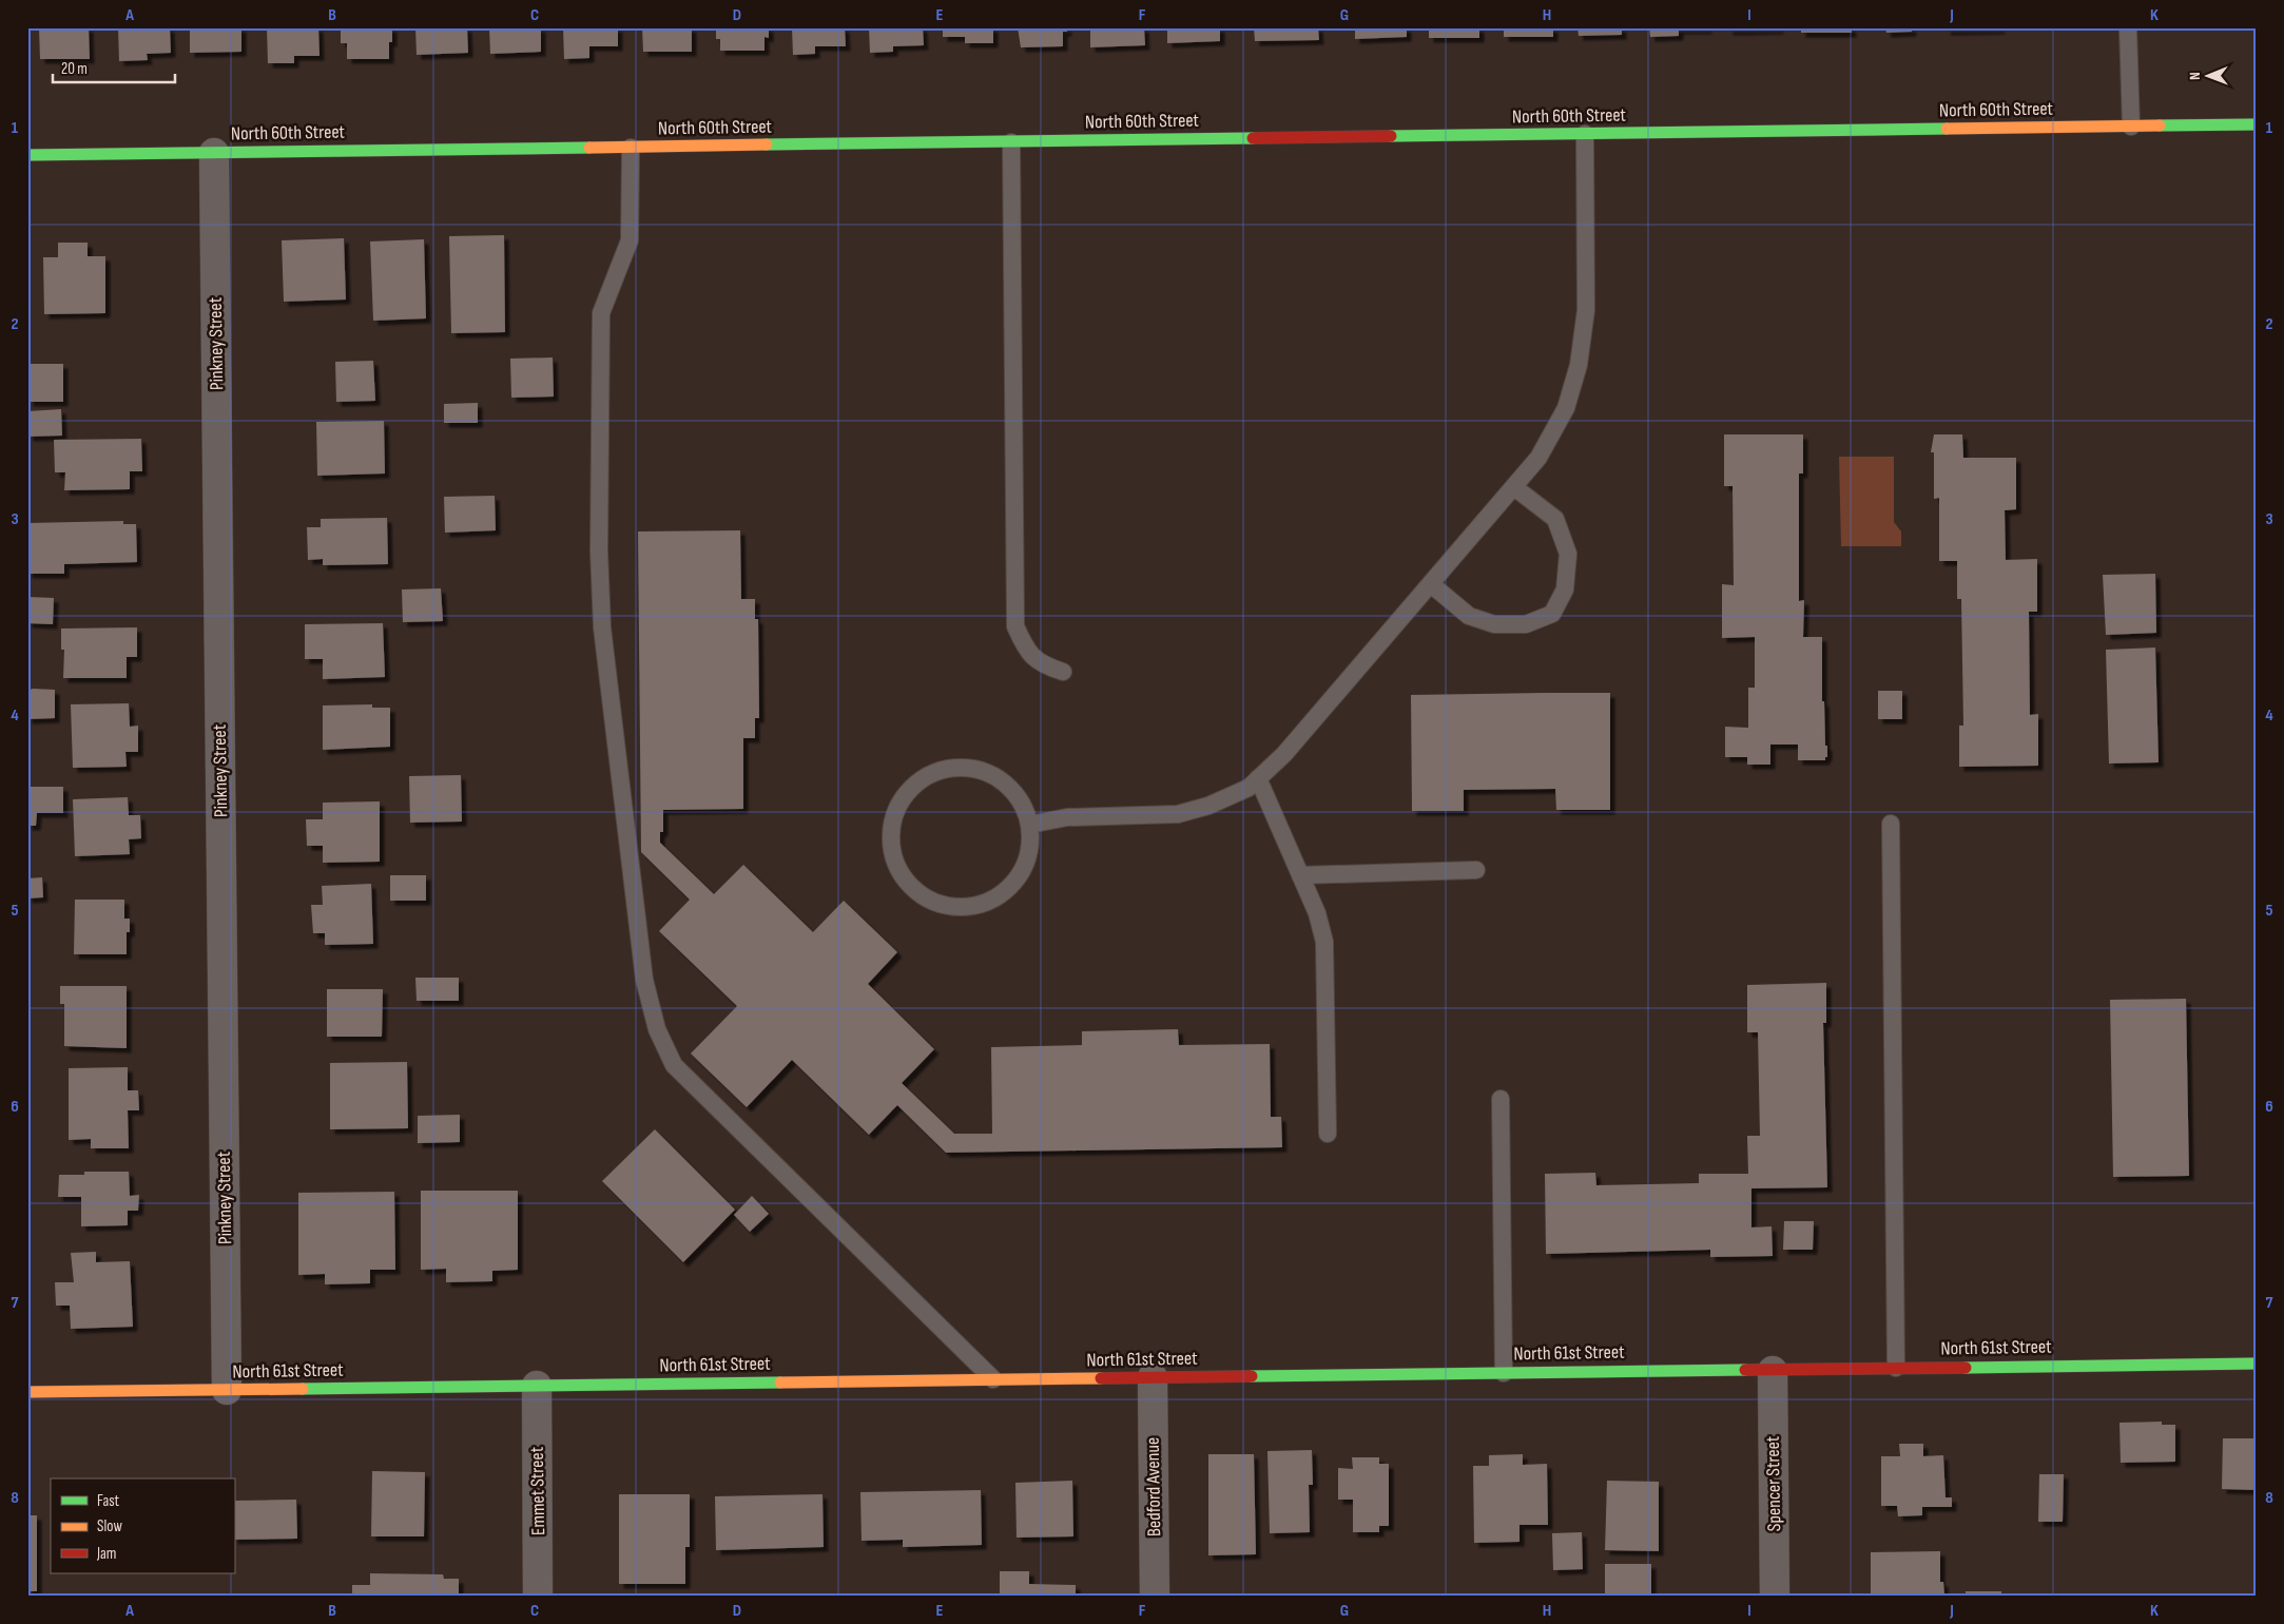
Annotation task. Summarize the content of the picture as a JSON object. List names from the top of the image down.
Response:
{
  "streets": {
    "street": [
      "North 60th Street",
      "Pinkney Street",
      "North 61st Street",
      "Spencer Street",
      "Bedford Avenue",
      "Emmet Street"
    ]
  },
  "crossings": [
    ["North 60th Street", "Pinkney Street"],
    ["Pinkney Street", "North 61st Street"],
    ["North 61st Street", "Spencer Street"],
    ["North 61st Street", "Bedford Avenue"],
    ["North 61st Street", "Emmet Street"]
  ],
  "legend": ["Fast", "Slow", "Jam"],
  "scale_bar": "20 m",
  "north": "left",
  "grid": {
    "columns": [
      "A",
      "B",
      "C",
      "D",
      "E",
      "F",
      "G",
      "H",
      "I",
      "J",
      "K"
    ],
    "rows": [
      "1",
      "2",
      "3",
      "4",
      "5",
      "6",
      "7",
      "8"
    ]
  }
}
